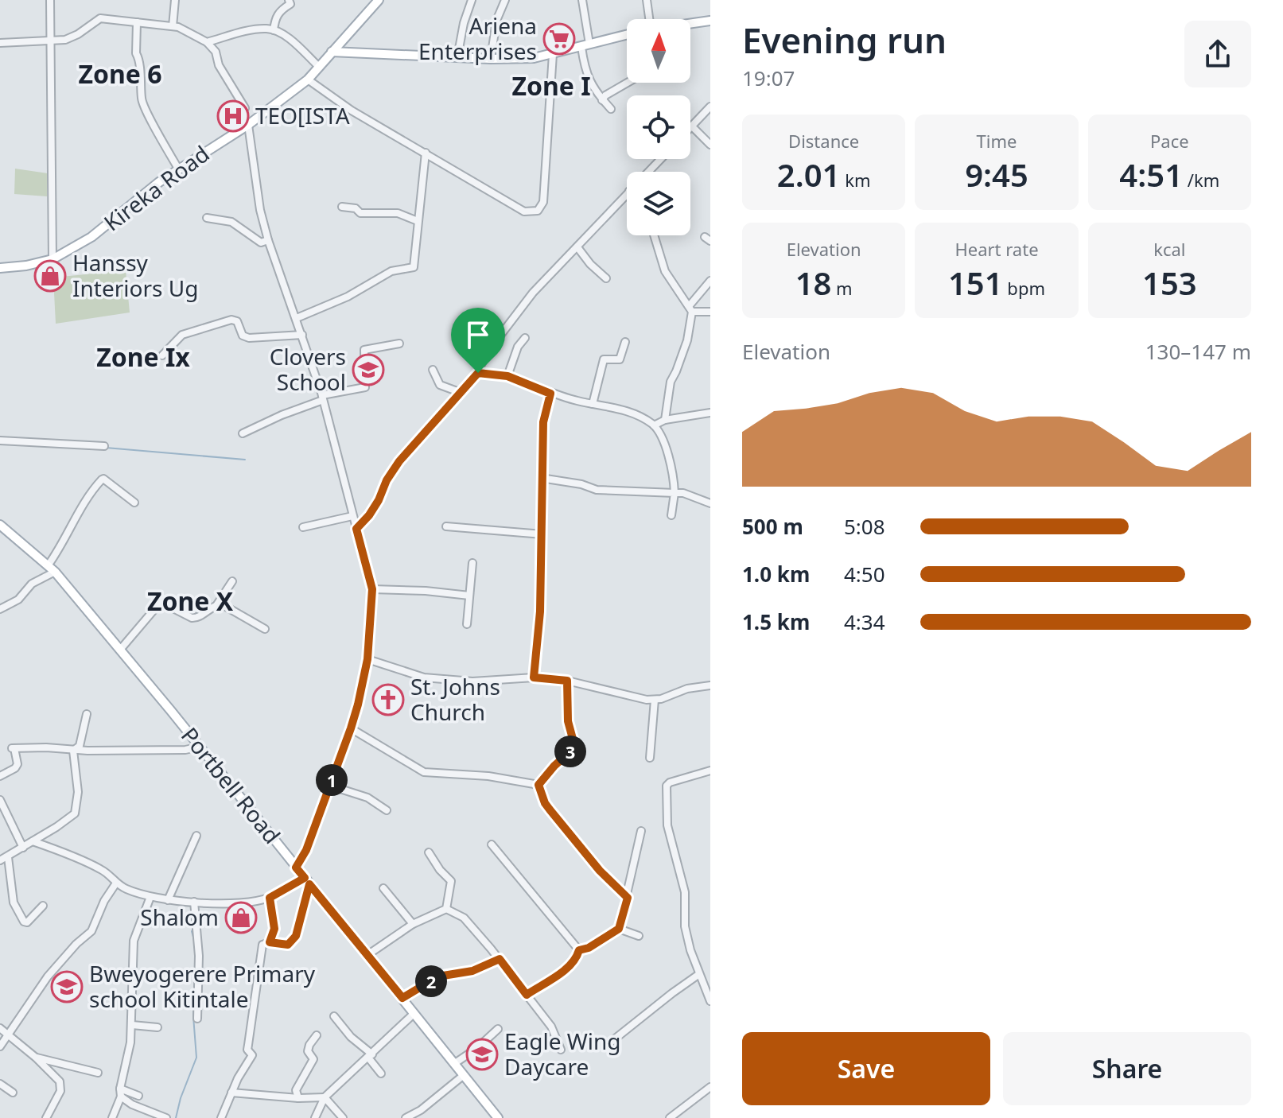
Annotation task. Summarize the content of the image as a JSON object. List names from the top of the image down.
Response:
{
  "streets": {
    "main road": ["Kireka Road", "Portbell Road"]
  },
  "districts": [
    "Zone 6",
    "Zone I",
    "Zone Ix",
    "Zone X"
  ],
  "places": {
    "supermarket": ["Ariena Enterprises"],
    "hospital": ["TEO[ISTA"],
    "shop": ["Hanssy Interiors Ug", "Shalom"],
    "school or university": ["Clovers School", "Bweyogerere Primary school Kitintale", "Eagle Wing Daycare"],
    "church": ["St. Johns Church"]
  },
  "north": "top",
  "page": {
    "heading": ["Evening run", "19:07"],
    "stats": [
      ["Distance", "2.01 km"],
      ["Time", "9:45"],
      ["Pace", "4:51 /km"],
      ["Elevation", "18 m"],
      ["Heart rate", "151 bpm"],
      ["kcal", "153"]
    ],
    "chart": ["Elevation", "130–147 m"],
    "list": [
      {
        "name": "500 m",
        "note": "5:08"
      },
      {
        "name": "1.0 km",
        "note": "4:50"
      },
      {
        "name": "1.5 km",
        "note": "4:34"
      }
    ],
    "pins": ["3", "1", "2"],
    "buttons": ["Save", "Share"]
  }
}
